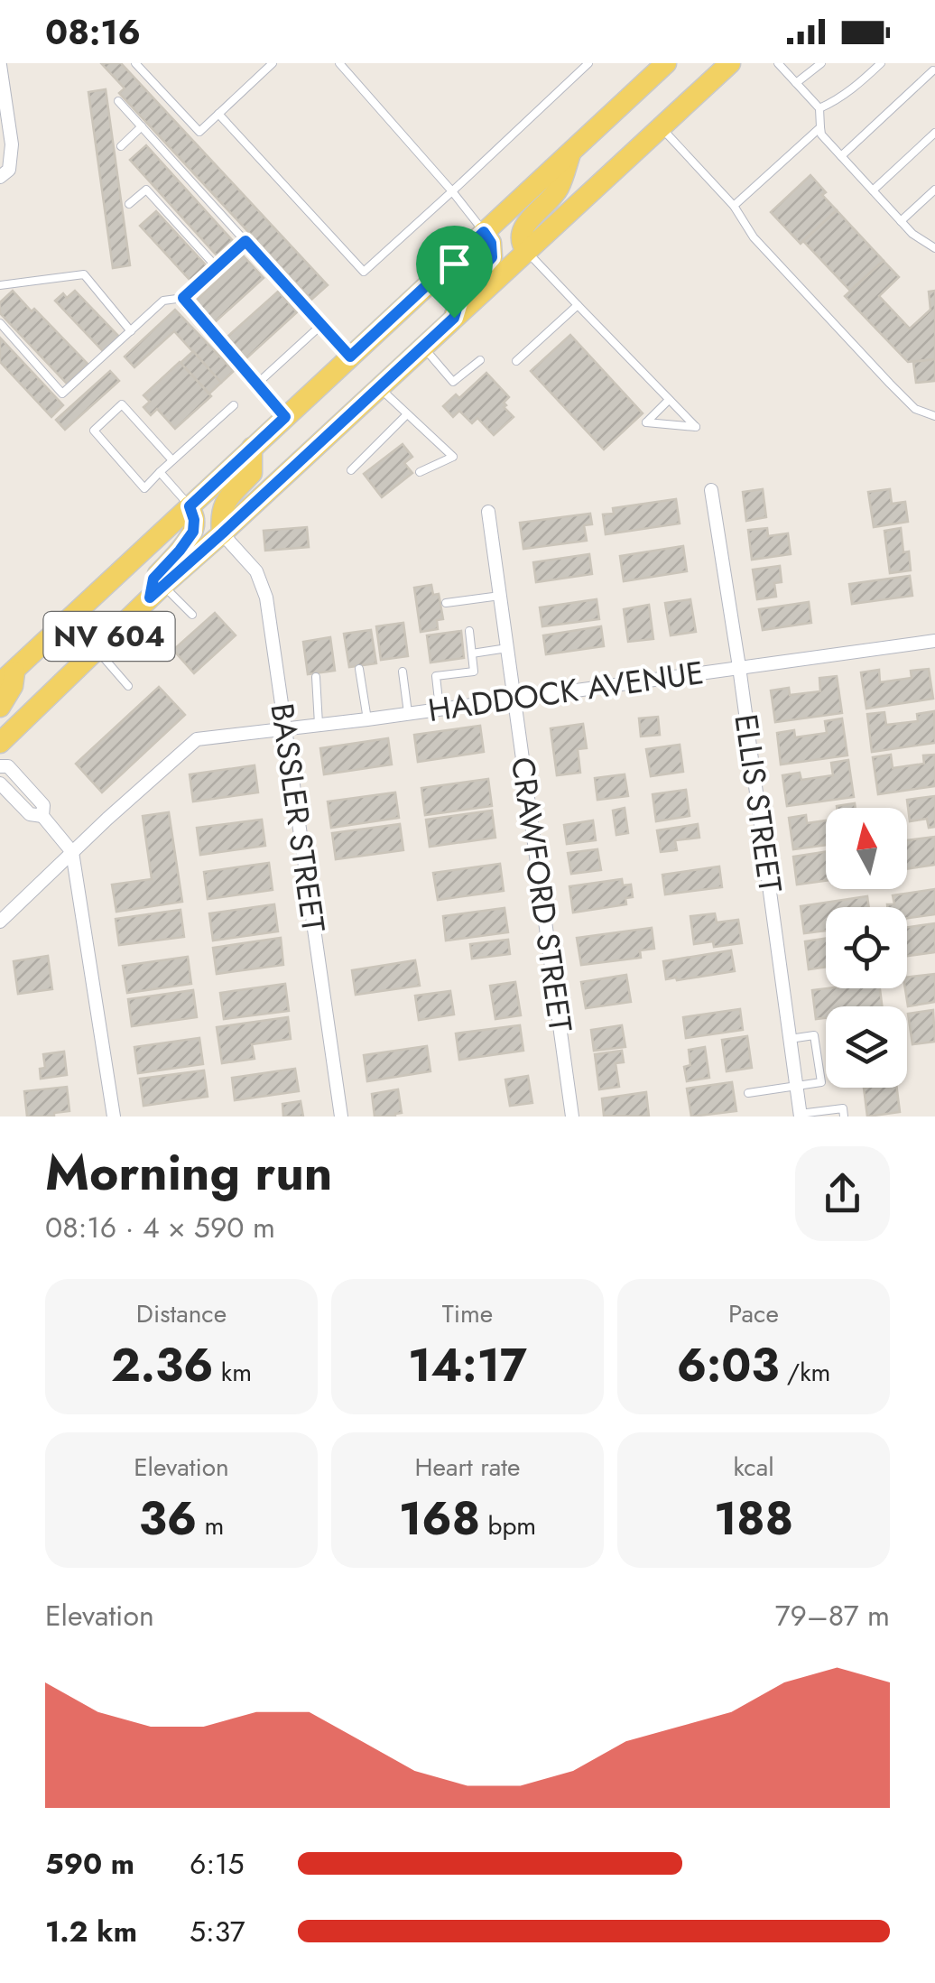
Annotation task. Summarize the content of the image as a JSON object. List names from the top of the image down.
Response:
{
  "streets": {
    "main road": ["NV 604"],
    "street": [
      "HADDOCK AVENUE",
      "ELLIS STREET",
      "BASSLER STREET",
      "CRAWFORD STREET"
    ]
  },
  "crossings": [
    ["NV 604", "BASSLER STREET"],
    ["HADDOCK AVENUE", "ELLIS STREET"],
    ["HADDOCK AVENUE", "BASSLER STREET"],
    ["HADDOCK AVENUE", "CRAWFORD STREET"]
  ],
  "north": "top",
  "page": {
    "status": "08:16",
    "heading": ["Morning run", "08:16 · 4 × 590 m"],
    "stats": [
      ["Distance", "2.36 km"],
      ["Time", "14:17"],
      ["Pace", "6:03 /km"],
      ["Elevation", "36 m"],
      ["Heart rate", "168 bpm"],
      ["kcal", "188"]
    ],
    "chart": ["Elevation", "79–87 m"],
    "list": [
      {
        "name": "590 m",
        "note": "6:15"
      },
      {
        "name": "1.2 km",
        "note": "5:37"
      }
    ]
  }
}
